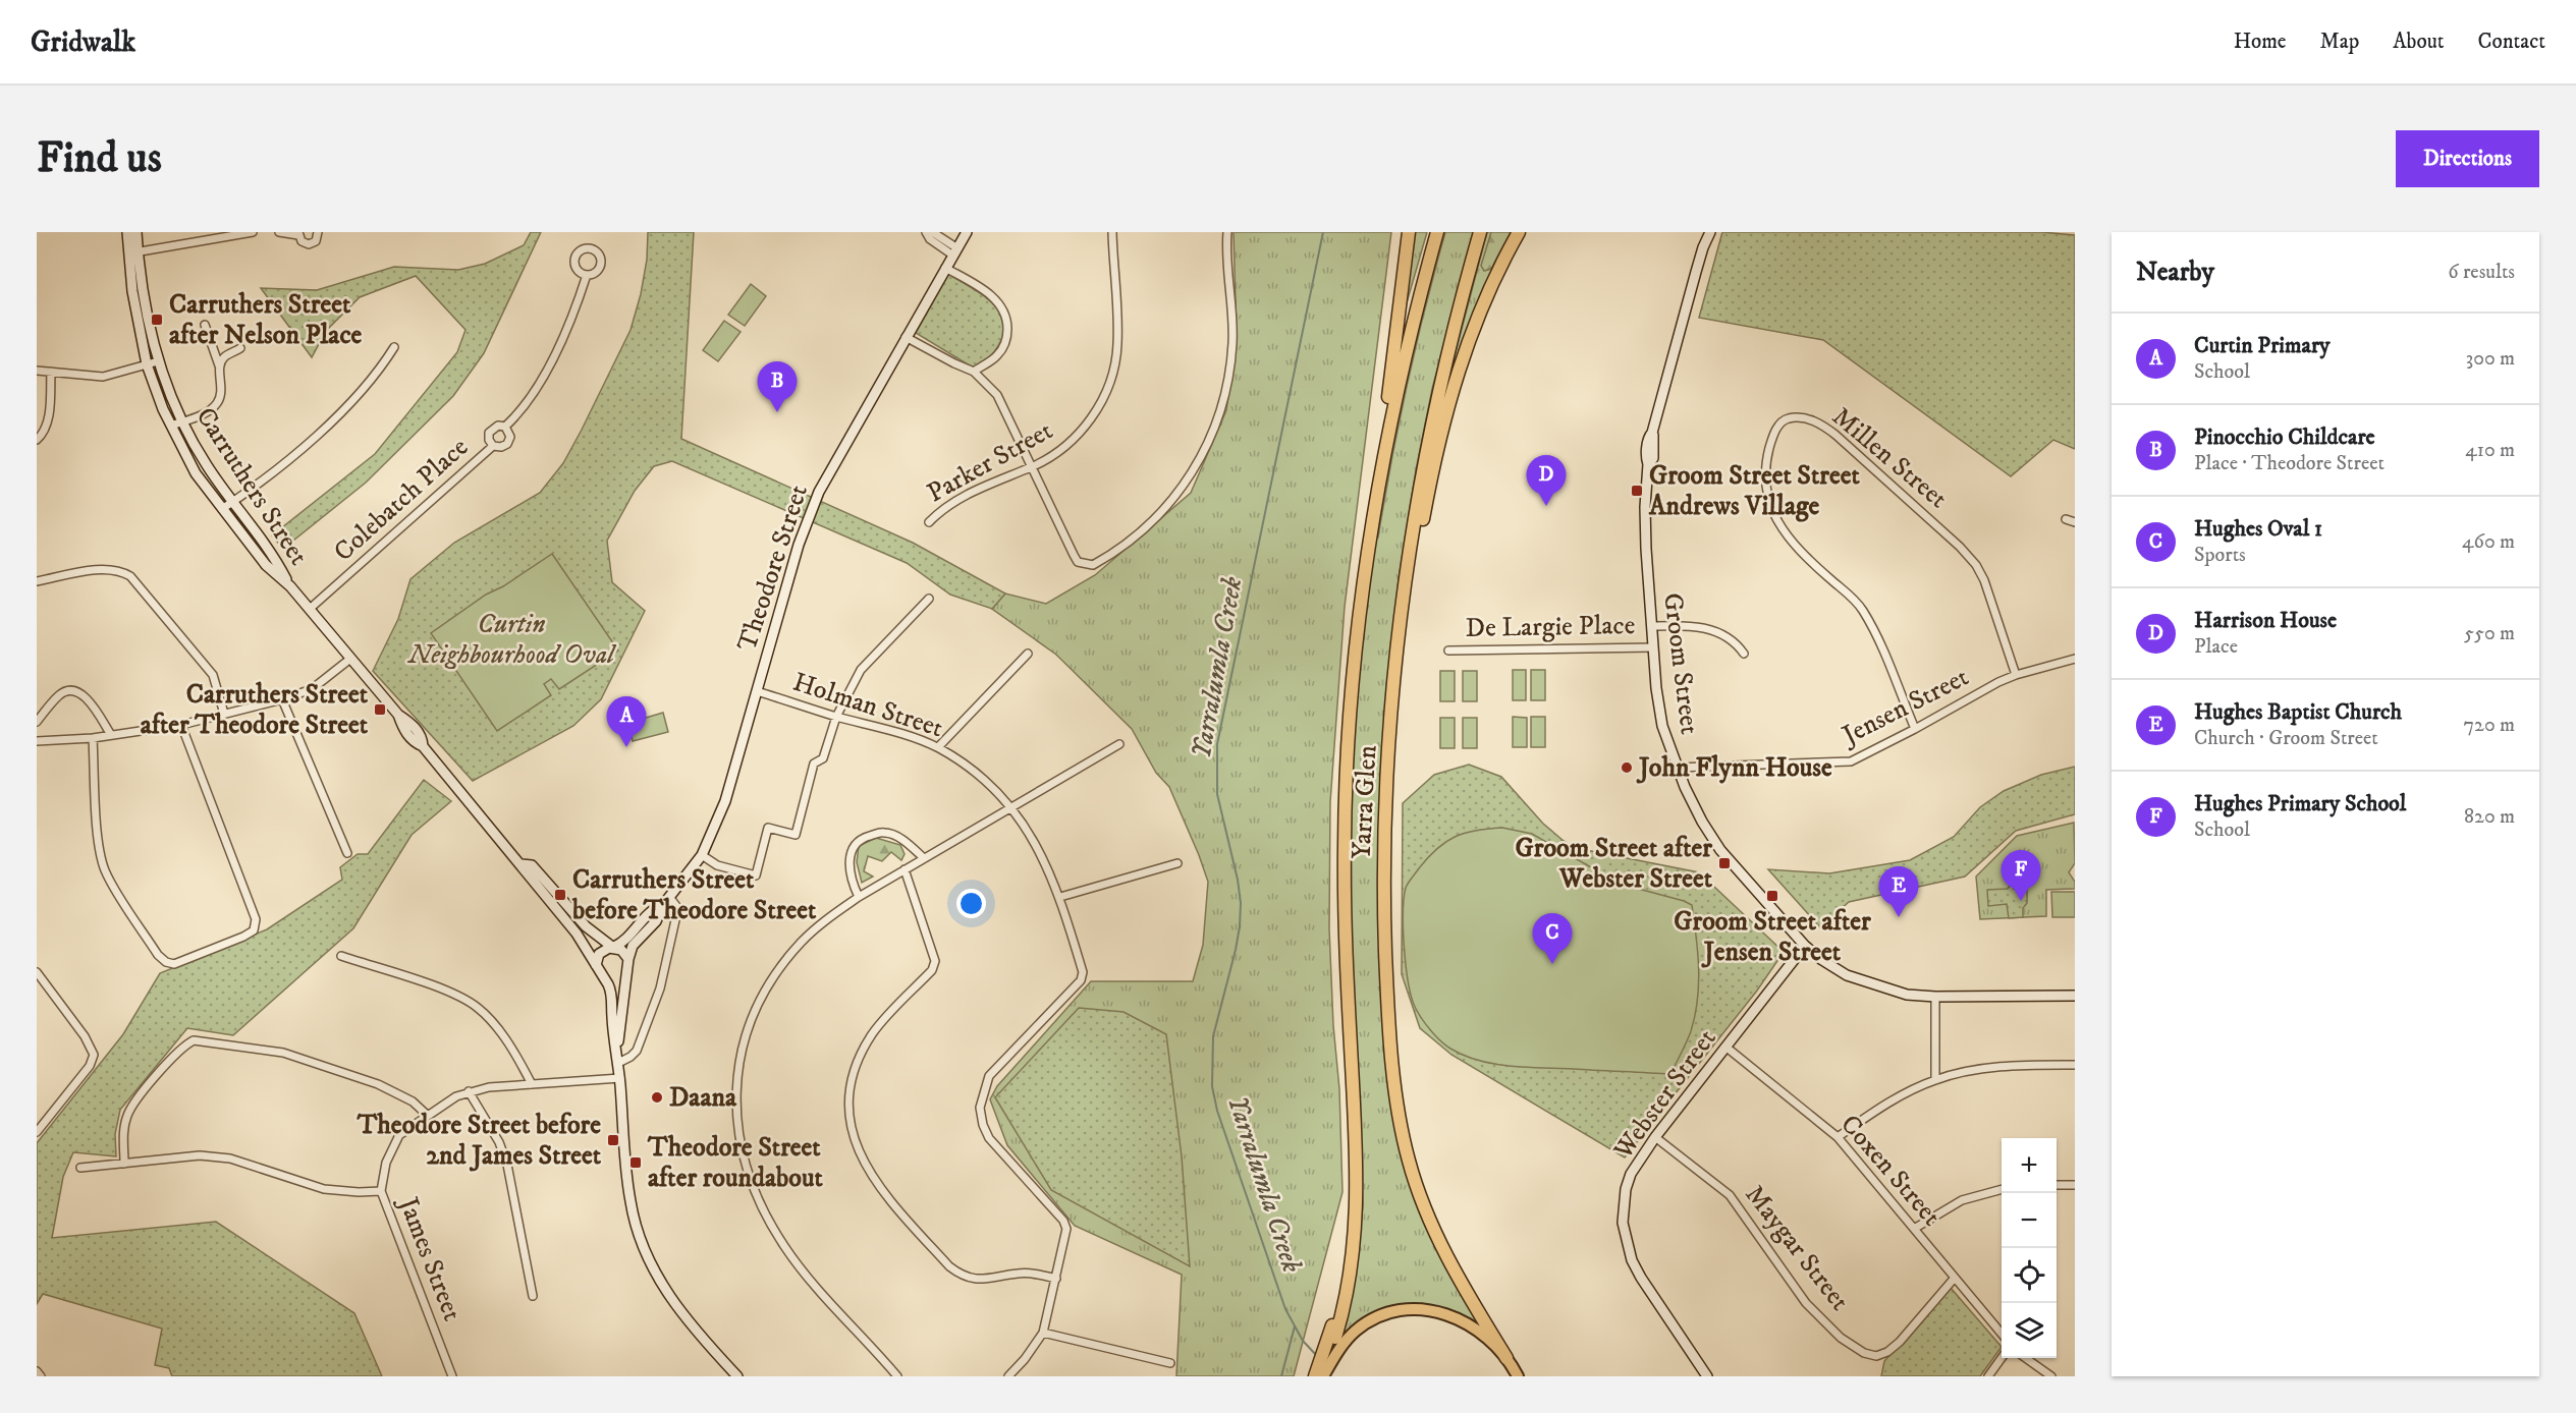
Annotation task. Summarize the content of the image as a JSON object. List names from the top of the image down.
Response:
{
  "streets": {
    "highway": ["Yarra Glen"],
    "main road": [
      "Carruthers Street",
      "Theodore Street",
      "Groom Street",
      "Webster Street"
    ],
    "street": [
      "Millen Street",
      "Parker Street",
      "Colebatch Place",
      "De Largie Place",
      "Holman Street",
      "Jensen Street",
      "Coxen Street",
      "Maygar Street",
      "James Street"
    ]
  },
  "crossings": [
    ["Millen Street", "Jensen Street"],
    ["Carruthers Street", "Colebatch Place"],
    ["Carruthers Street", "Theodore Street"],
    ["Theodore Street", "Holman Street"],
    ["Theodore Street", "James Street"],
    ["De Largie Place", "Groom Street"],
    ["Groom Street", "Jensen Street"],
    ["Groom Street", "Webster Street"],
    ["Webster Street", "Coxen Street"],
    ["Webster Street", "Maygar Street"],
    ["Coxen Street", "Maygar Street"]
  ],
  "water": ["Yarralumla Creek"],
  "parks": ["Curtin Neighbourhood Oval"],
  "places": {
    "transit": [
      "Carruthers Street after Nelson Place",
      "Groom Street Street Andrews Village",
      "Carruthers Street after Theodore Street",
      "Groom Street after Webster Street",
      "Carruthers Street before Theodore Street",
      "Groom Street after Jensen Street",
      "Theodore Street before 2nd James Street",
      "Theodore Street after roundabout"
    ],
    "other": ["John Flynn House", "Daana"]
  },
  "page": {
    "header": "Gridwalk",
    "nav": [
      "Home",
      "Map",
      "About",
      "Contact"
    ],
    "buttons": "Directions",
    "title": "Find us",
    "heading": ["Nearby", "6 results"],
    "list": [
      {
        "mark": "A",
        "name": "Curtin Primary",
        "note": "School",
        "value": "300 m"
      },
      {
        "mark": "B",
        "name": "Pinocchio Childcare",
        "note": "Place · Theodore Street",
        "value": "410 m"
      },
      {
        "mark": "C",
        "name": "Hughes Oval 1",
        "note": "Sports",
        "value": "460 m"
      },
      {
        "mark": "D",
        "name": "Harrison House",
        "note": "Place",
        "value": "550 m"
      },
      {
        "mark": "E",
        "name": "Hughes Baptist Church",
        "note": "Church · Groom Street",
        "value": "720 m"
      },
      {
        "mark": "F",
        "name": "Hughes Primary School",
        "note": "School",
        "value": "820 m"
      }
    ],
    "pins": [
      "B",
      "D",
      "A",
      "F",
      "E",
      "C"
    ],
    "map_buttons": ["+", "−"]
  }
}
